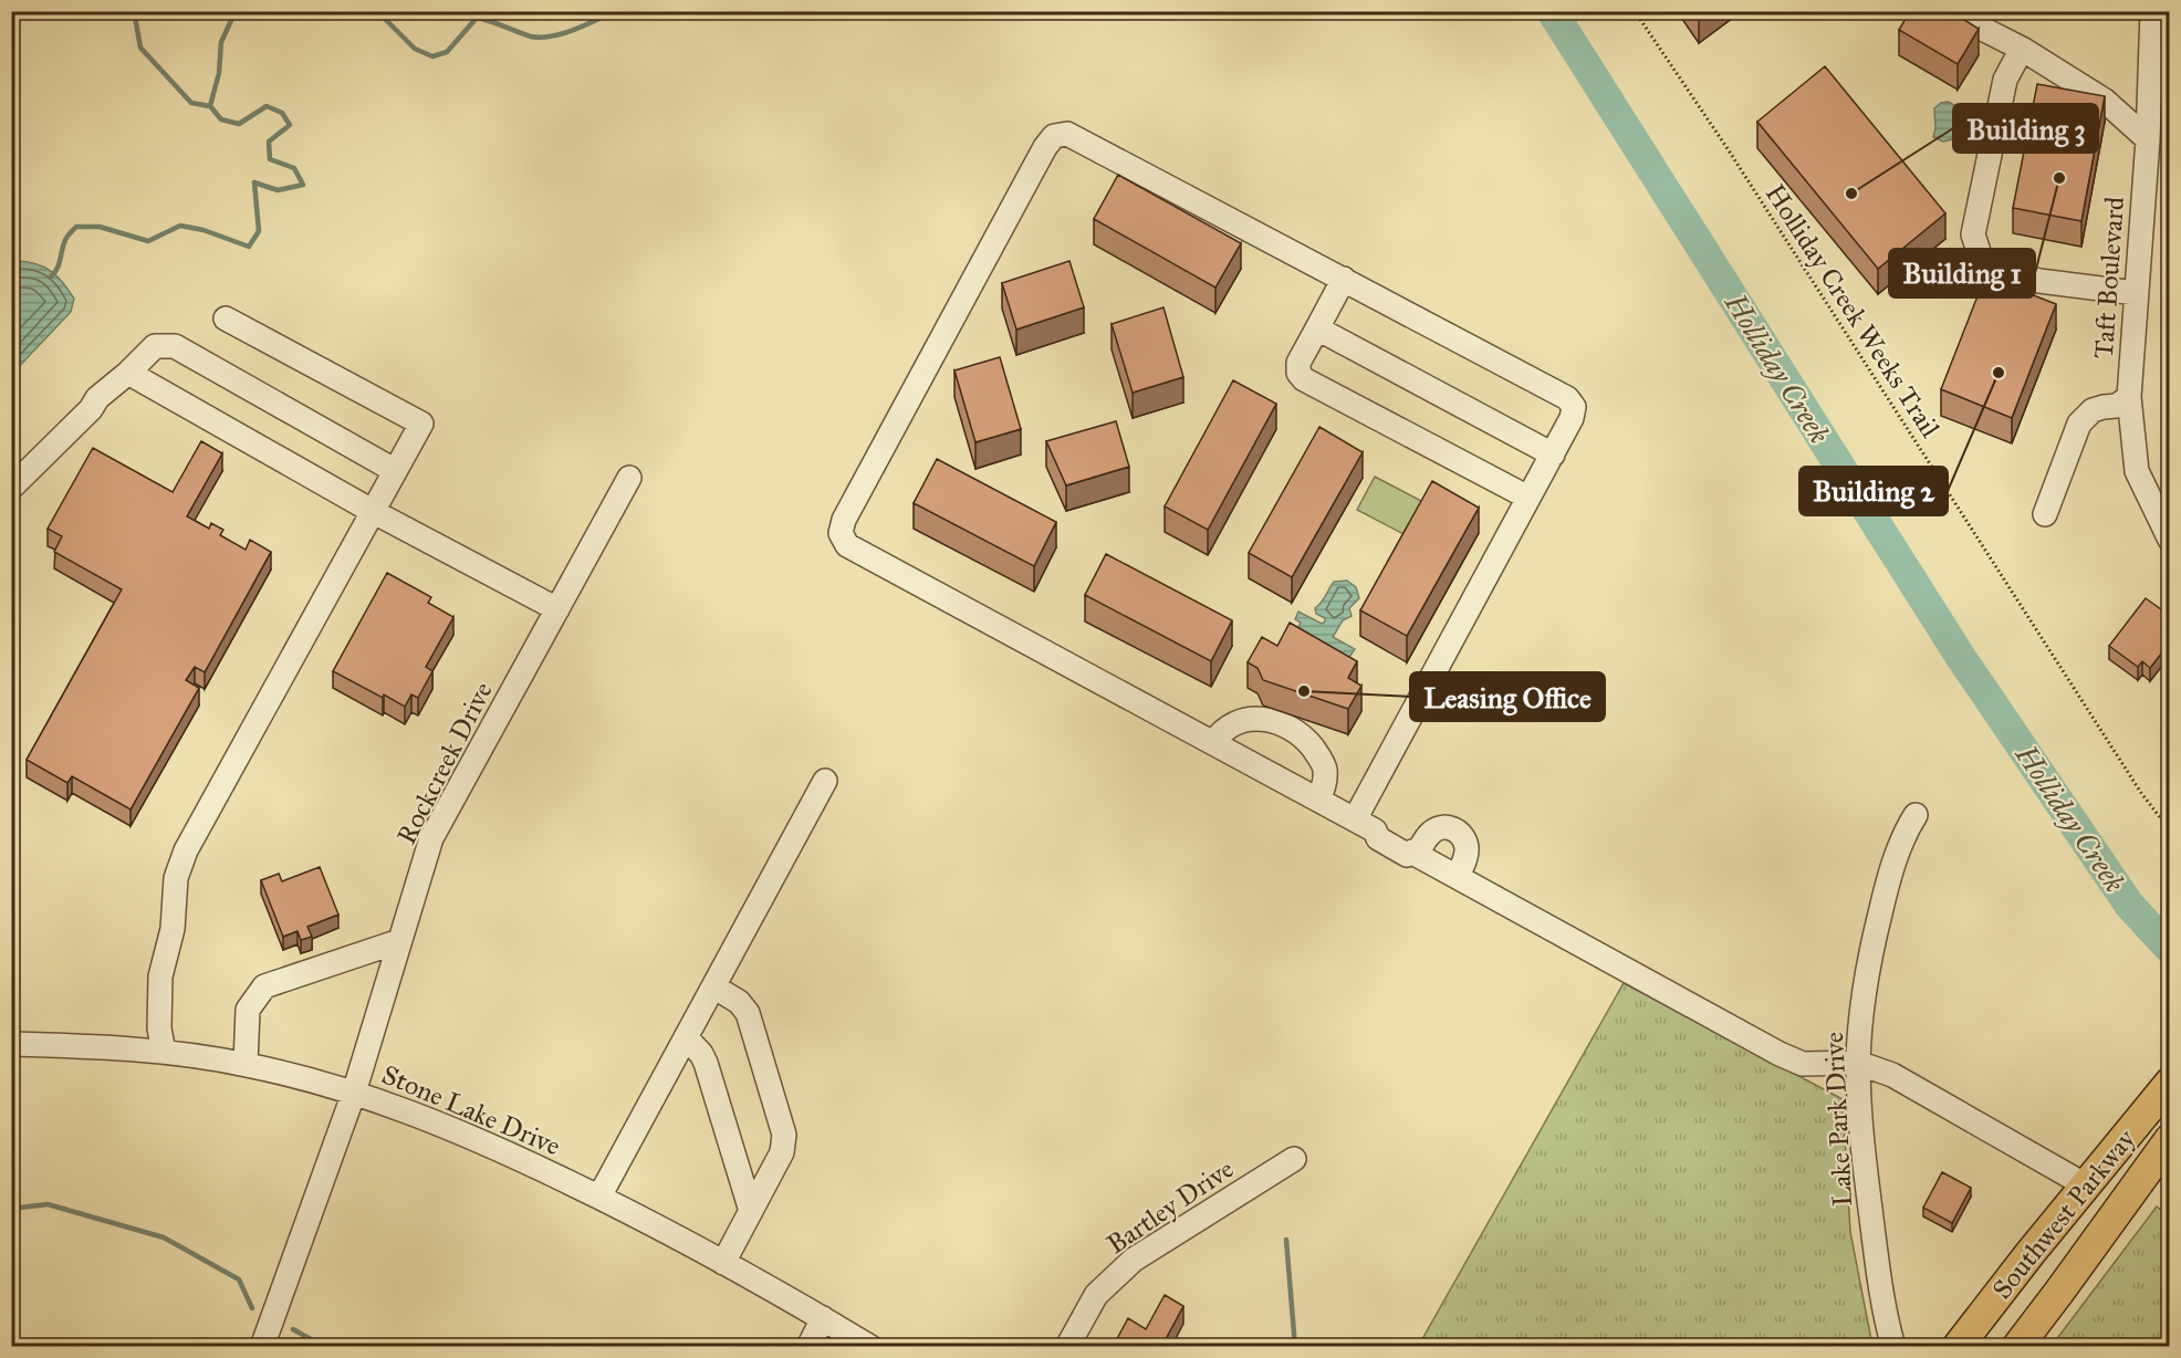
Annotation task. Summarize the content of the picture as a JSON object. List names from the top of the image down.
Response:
{
  "streets": {
    "main road": ["Southwest Parkway"],
    "street": [
      "Taft Boulevard",
      "Rockcreek Drive",
      "Stone Lake Drive",
      "Lake Park Drive",
      "Bartley Drive"
    ],
    "path": ["Holliday Creek Weeks Trail"]
  },
  "crossings": [
    ["Rockcreek Drive", "Stone Lake Drive"]
  ],
  "water": ["Holliday Creek"],
  "places": [
    "Building 1",
    "Building 3",
    "Building 2",
    "Leasing Office"
  ]
}
